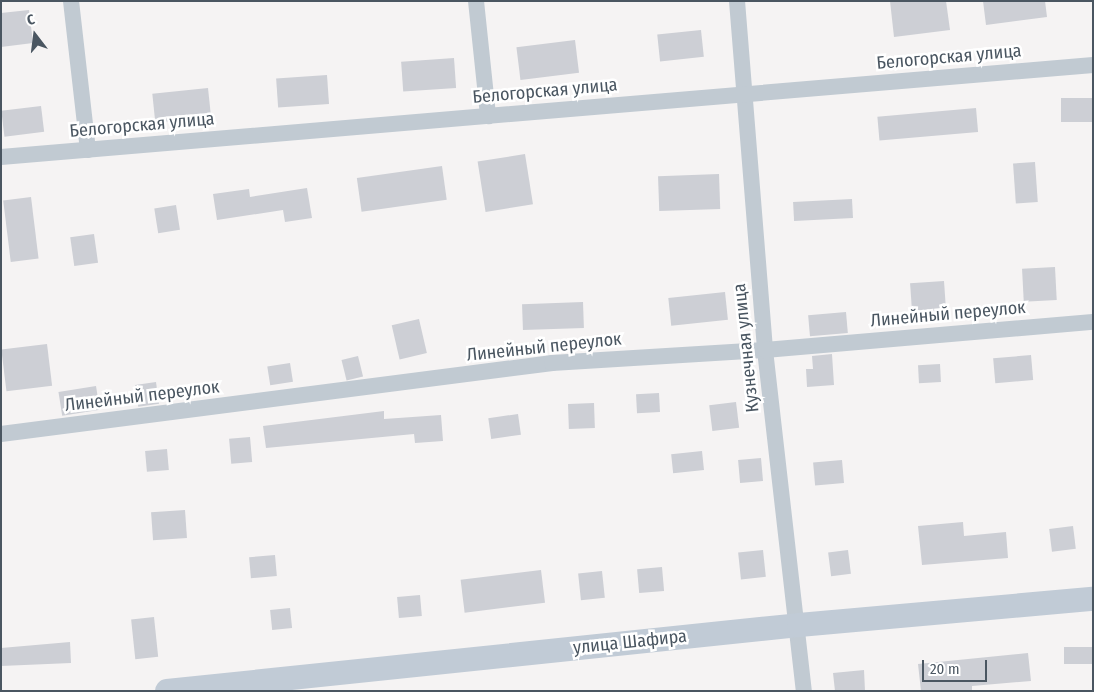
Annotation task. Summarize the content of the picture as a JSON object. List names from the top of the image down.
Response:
{
  "streets": {
    "street": [
      "Белогорская улица",
      "Линейный переулок",
      "Кузнечная улица",
      "улица Шафира"
    ]
  },
  "crossings": [
    ["Белогорская улица", "Кузнечная улица"],
    ["Линейный переулок", "Кузнечная улица"],
    ["Кузнечная улица", "улица Шафира"]
  ],
  "scale_bar": "20 m",
  "north": "top"
}
